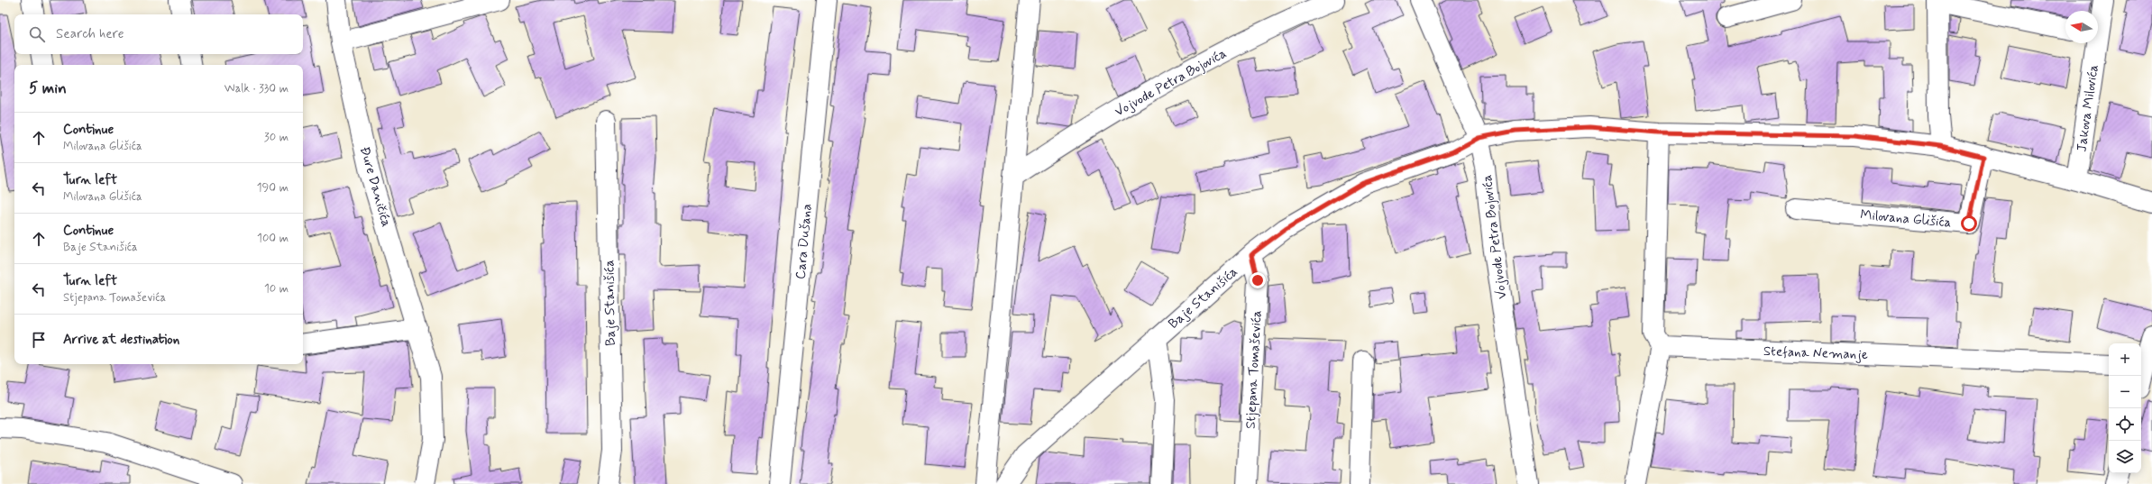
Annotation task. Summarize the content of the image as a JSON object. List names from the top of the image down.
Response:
{
  "streets": {
    "street": [
      "Vojvode Petra Bojovića",
      "Jakova Milovića",
      "Đure Daničića",
      "Milovana Glišića",
      "Cara Dušana",
      "Baje Stanišića",
      "Stefana Nemanje",
      "Stjepana Tomaševića"
    ]
  },
  "crossings": [
    ["Vojvode Petra Bojovića", "Baje Stanišića"],
    ["Baje Stanišića", "Stjepana Tomaševića"]
  ],
  "north": "left",
  "page": {
    "search": "Search here",
    "heading": ["5 min", "Walk · 330 m"],
    "list": [
      ["Continue", "Milovana Glišića", "30 m"],
      ["Turn left", "Milovana Glišića", "190 m"],
      ["Continue", "Baje Stanišića", "100 m"],
      ["Turn left", "Stjepana Tomaševića", "10 m"],
      "Arrive at destination"
    ],
    "map_buttons": ["+", "−"]
  }
}
